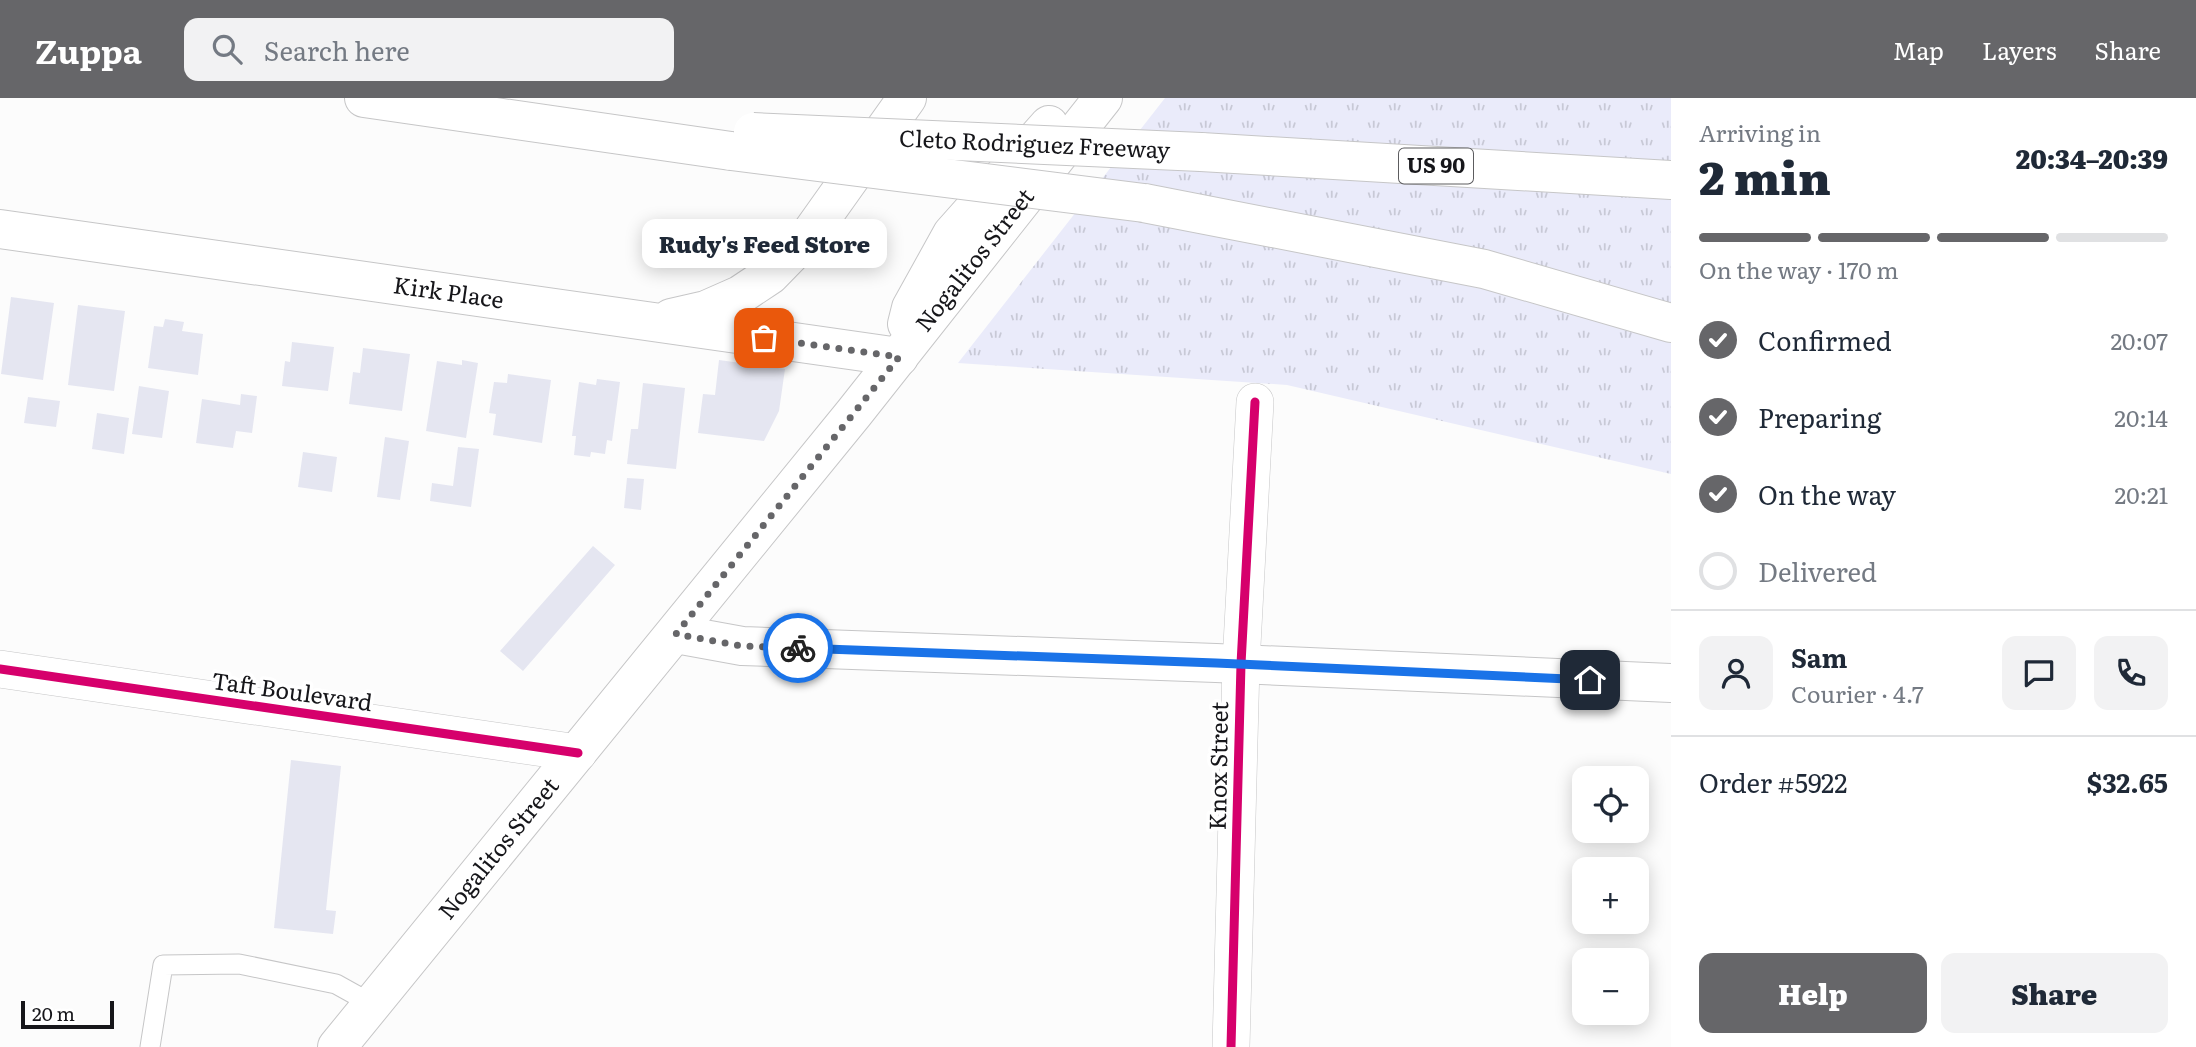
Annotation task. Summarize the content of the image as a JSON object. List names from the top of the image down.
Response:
{
  "streets": {
    "main road": [
      "Cleto Rodriguez Freeway",
      "US 90",
      "Nogalitos Street",
      "Kirk Place"
    ],
    "street": ["Taft Boulevard", "Knox Street"]
  },
  "crossings": [
    ["Nogalitos Street", "Kirk Place"],
    ["Nogalitos Street", "Taft Boulevard"]
  ],
  "places": ["Rudy's Feed Store"],
  "scale_bar": "20 m",
  "page": {
    "header": "Zuppa",
    "search": "Search here",
    "nav": ["Map", "Layers", "Share"],
    "heading": ["2 min", "Arriving in", "20:34–20:39"],
    "panel": [
      "Sam",
      "Courier · 4.7",
      "Order #5922",
      "$32.65"
    ],
    "bar": "On the way · 170 m",
    "bubble": "Rudy's Feed Store",
    "list": [
      ["Confirmed", "20:07"],
      ["Preparing", "20:14"],
      ["On the way", "20:21"],
      "Delivered"
    ],
    "map_buttons": ["+", "−"],
    "buttons": ["Help", "Share"],
    "scale": "20 m"
  }
}
